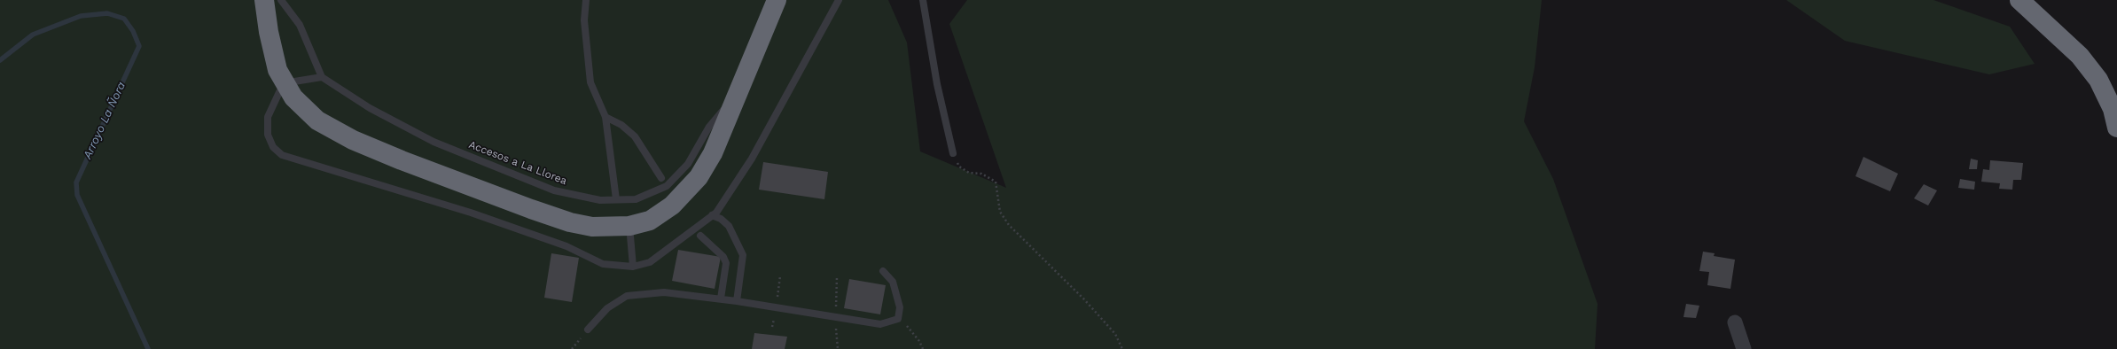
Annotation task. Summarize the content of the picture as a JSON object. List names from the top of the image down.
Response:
{
  "streets": {
    "lane": ["Accesos a La Llorea"]
  },
  "water": ["Arroyo La Ñora"]
}
